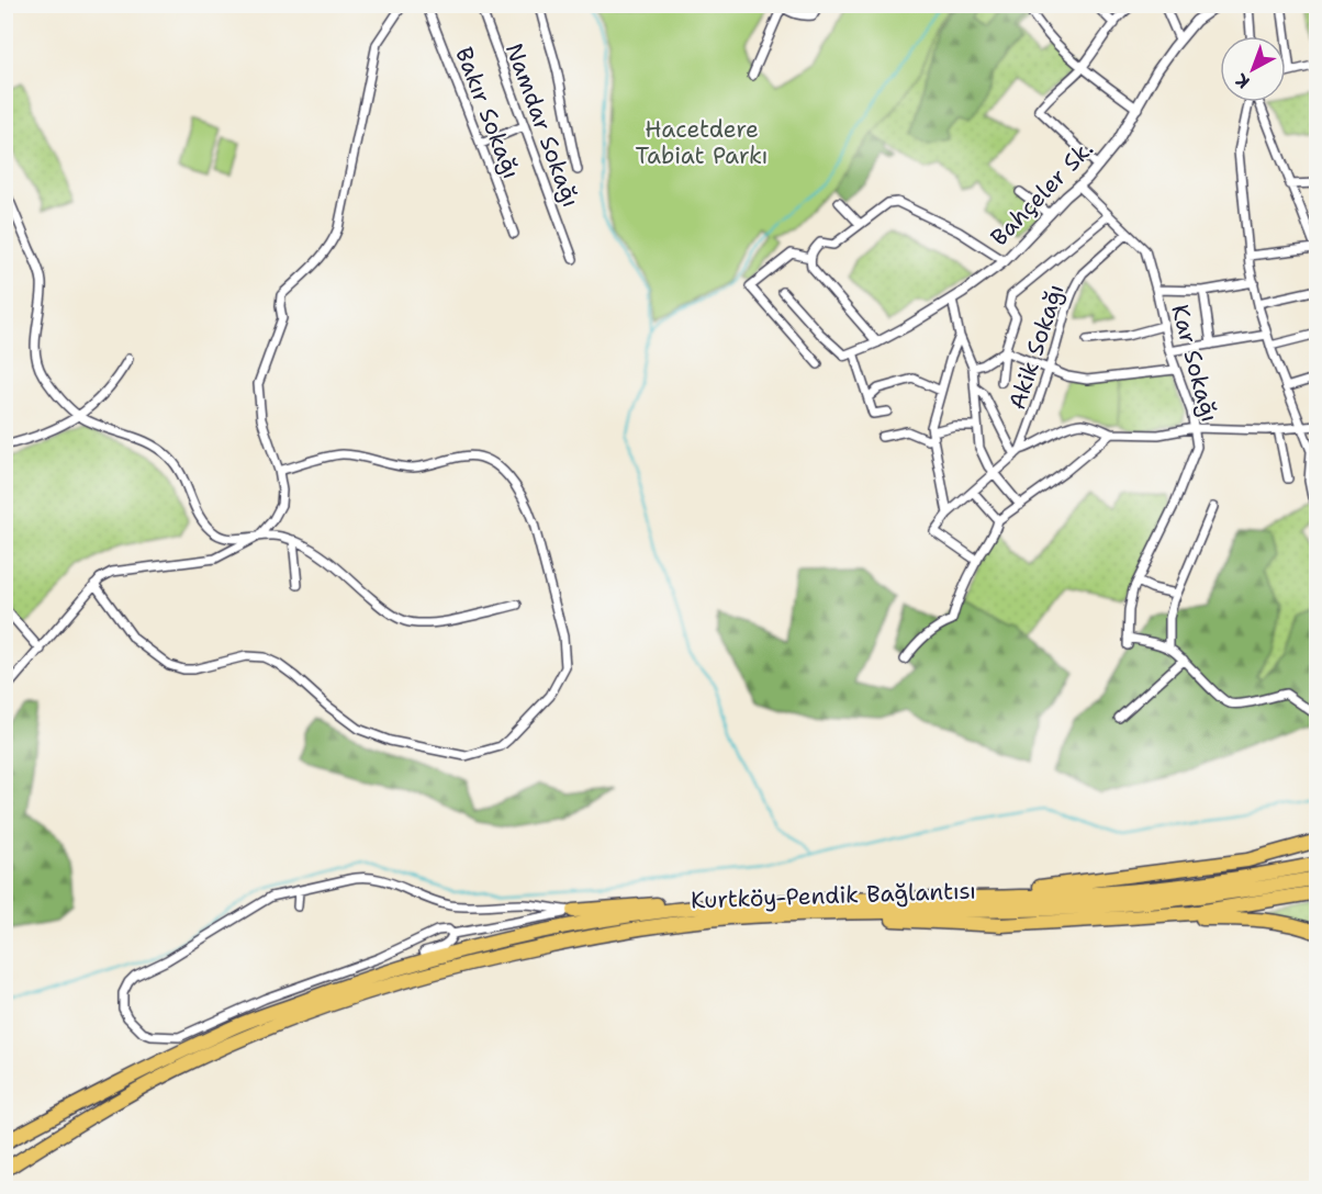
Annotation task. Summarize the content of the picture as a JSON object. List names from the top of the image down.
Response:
{
  "streets": {
    "highway": ["Kurtköy-Pendik Bağlantısı"],
    "street": [
      "Bakır Sokağı",
      "Namdar Sokağı",
      "Bahçeler Sk.",
      "Akik Sokağı",
      "Kar Sokağı"
    ]
  },
  "crossings": [
    ["Bahçeler Sk.", "Kar Sokağı"],
    ["Akik Sokağı", "Kar Sokağı"]
  ],
  "parks": ["Hacetdere Tabiat Parkı"],
  "north": "bottom left"
}
